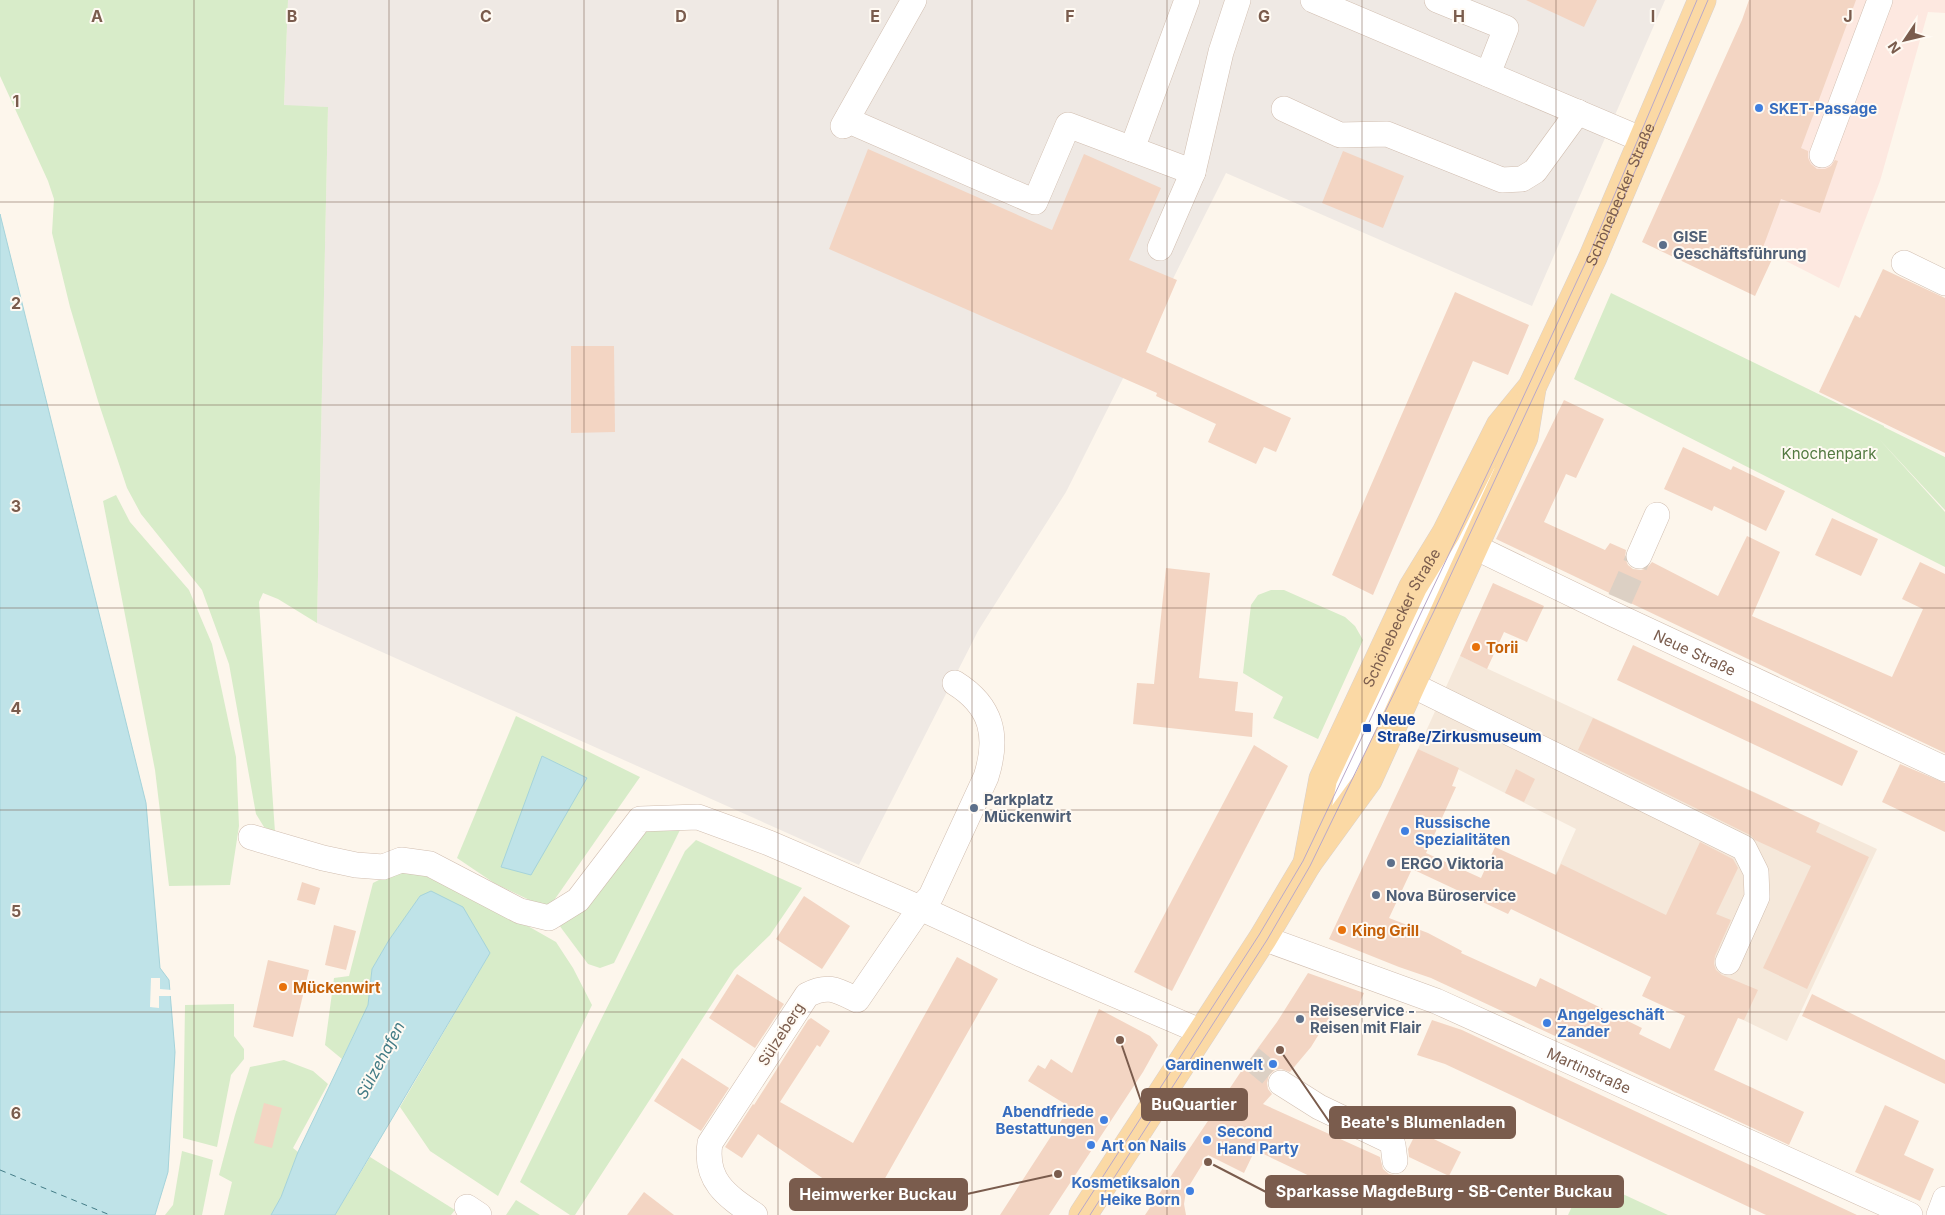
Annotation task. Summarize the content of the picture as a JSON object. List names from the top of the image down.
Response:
{
  "streets": {
    "main road": ["Schönebecker Straße"],
    "street": ["Neue Straße", "Sülzeberg", "Martinstraße"]
  },
  "crossings": [
    ["Schönebecker Straße", "Neue Straße"],
    ["Schönebecker Straße", "Martinstraße"]
  ],
  "water": ["Sülzehafen"],
  "parks": ["Knochenpark"],
  "places": {
    "other": [
      "SKET-Passage",
      "GISE Geschäftsführung",
      "Torii",
      "Parkplatz Mückenwirt",
      "Russische Spezialitäten",
      "ERGO Viktoria",
      "Nova Büroservice",
      "King Grill",
      "Mückenwirt",
      "Reiseservice - Reisen mit Flair",
      "Angelgeschäft Zander",
      "BuQuartier",
      "Beate's Blumenladen",
      "Gardinenwelt",
      "Abendfriede Bestattungen",
      "Second Hand Party",
      "Art on Nails",
      "Sparkasse MagdeBurg - SB-Center Buckau",
      "Heimwerker Buckau",
      "Kosmetiksalon Heike Born"
    ],
    "transit": ["Neue Straße/Zirkusmuseum"]
  },
  "north": "bottom left",
  "grid": {
    "columns": [
      "A",
      "B",
      "C",
      "D",
      "E",
      "F",
      "G",
      "H",
      "I",
      "J"
    ],
    "rows": [
      "1",
      "2",
      "3",
      "4",
      "5",
      "6"
    ]
  }
}
